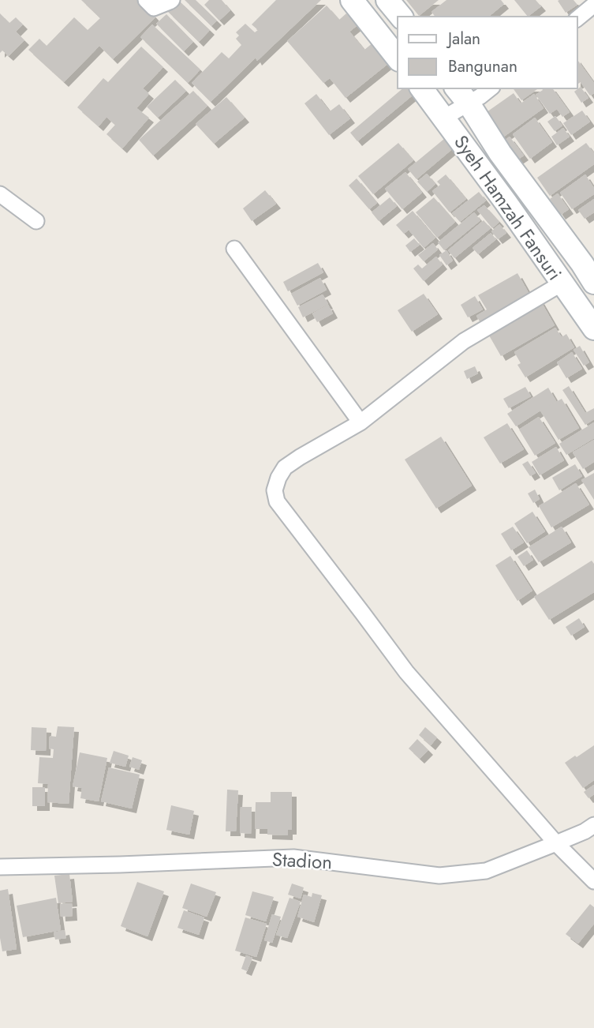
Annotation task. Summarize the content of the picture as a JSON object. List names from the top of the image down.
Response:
{
  "streets": {
    "main road": ["Syeh Hamzah Fansuri"],
    "street": ["Stadion"]
  },
  "legend": ["Jalan", "Bangunan"]
}
